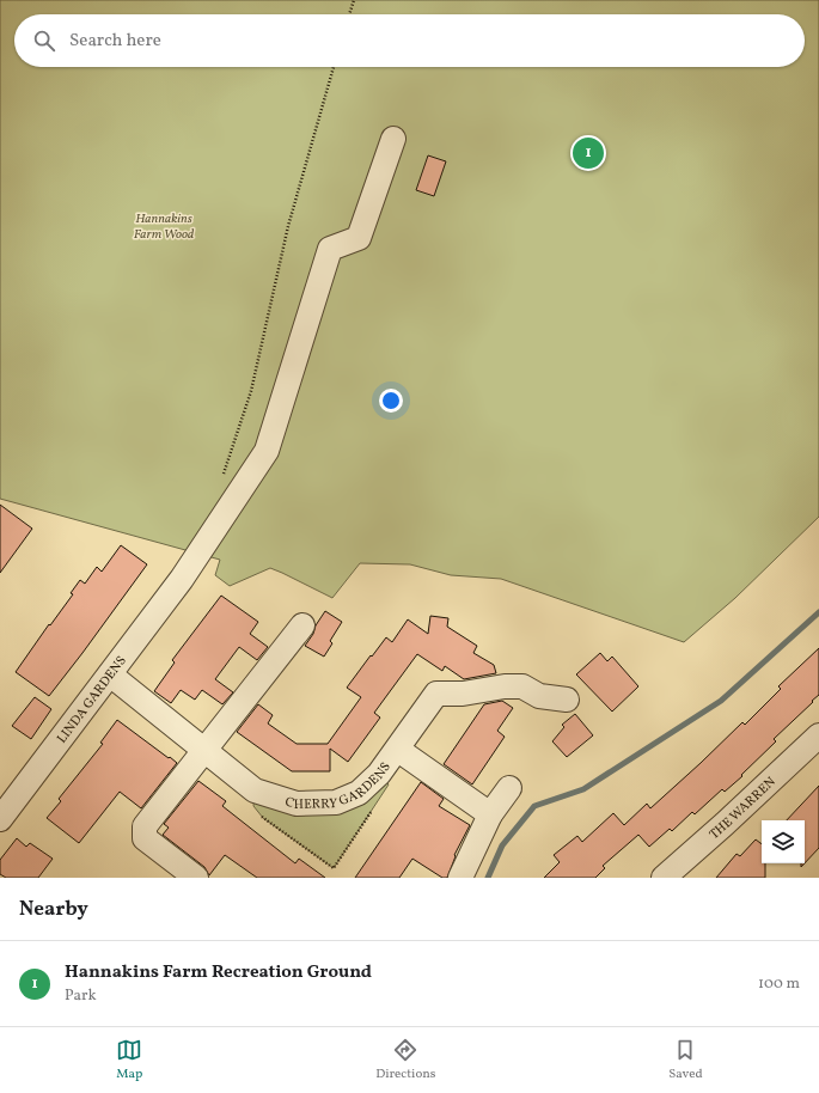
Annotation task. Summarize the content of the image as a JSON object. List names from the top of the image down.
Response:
{
  "streets": {
    "street": ["LINDA GARDENS", "CHERRY GARDENS", "THE WARREN"]
  },
  "crossings": [
    ["LINDA GARDENS", "CHERRY GARDENS"]
  ],
  "parks": ["Hannakins Farm Wood"],
  "page": {
    "search": "Search here",
    "pins": "1",
    "heading": "Nearby",
    "list": [
      {
        "mark": "1",
        "name": "Hannakins Farm Recreation Ground",
        "note": "Park",
        "value": "100 m"
      }
    ],
    "nav": ["Map", "Directions", "Saved"]
  }
}
